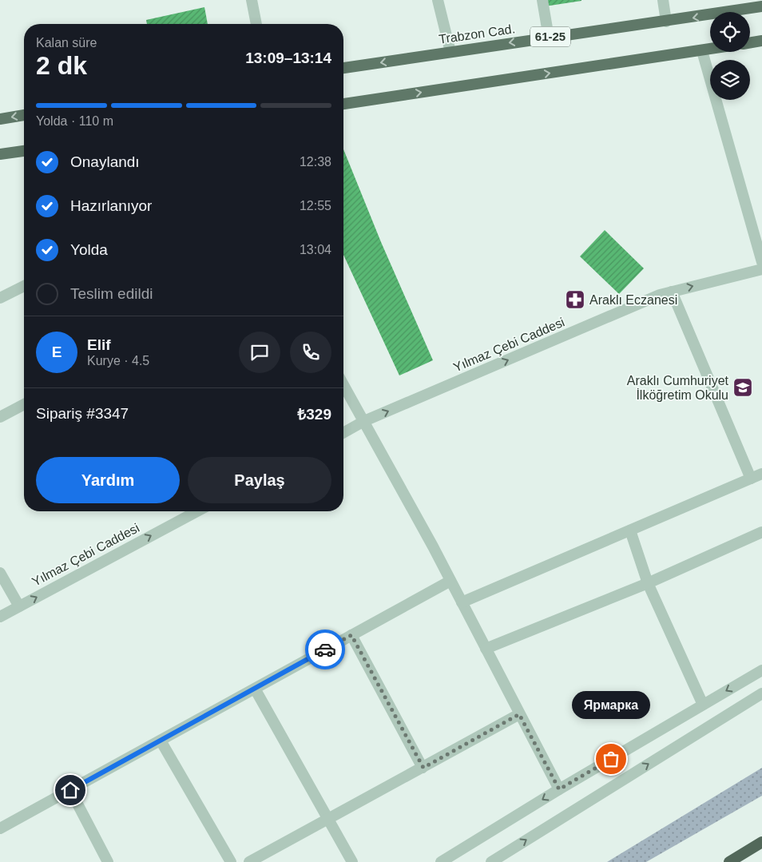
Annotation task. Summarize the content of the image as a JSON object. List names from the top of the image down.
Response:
{
  "streets": {
    "main road": ["Trabzon Cad.", "61-25"],
    "street": ["Yılmaz Çebi Caddesi"]
  },
  "one_way": ["Yılmaz Çebi Caddesi"],
  "places": {
    "pharmacy": ["Araklı Eczanesi"],
    "school or university": ["Araklı Cumhuriyet İlköğretim Okulu"],
    "other": ["Ярмарка"]
  },
  "page": {
    "heading": ["2 dk", "Kalan süre", "13:09–13:14"],
    "panel": [
      "Elif",
      "Kurye · 4.5",
      "Sipariş #3347",
      "₺329"
    ],
    "bar": "Yolda · 110 m",
    "list": [
      ["Onaylandı", "12:38"],
      ["Hazırlanıyor", "12:55"],
      ["Yolda", "13:04"],
      "Teslim edildi"
    ],
    "round": "E",
    "buttons": ["Yardım", "Paylaş"],
    "bubble": "Ярмарка"
  }
}
